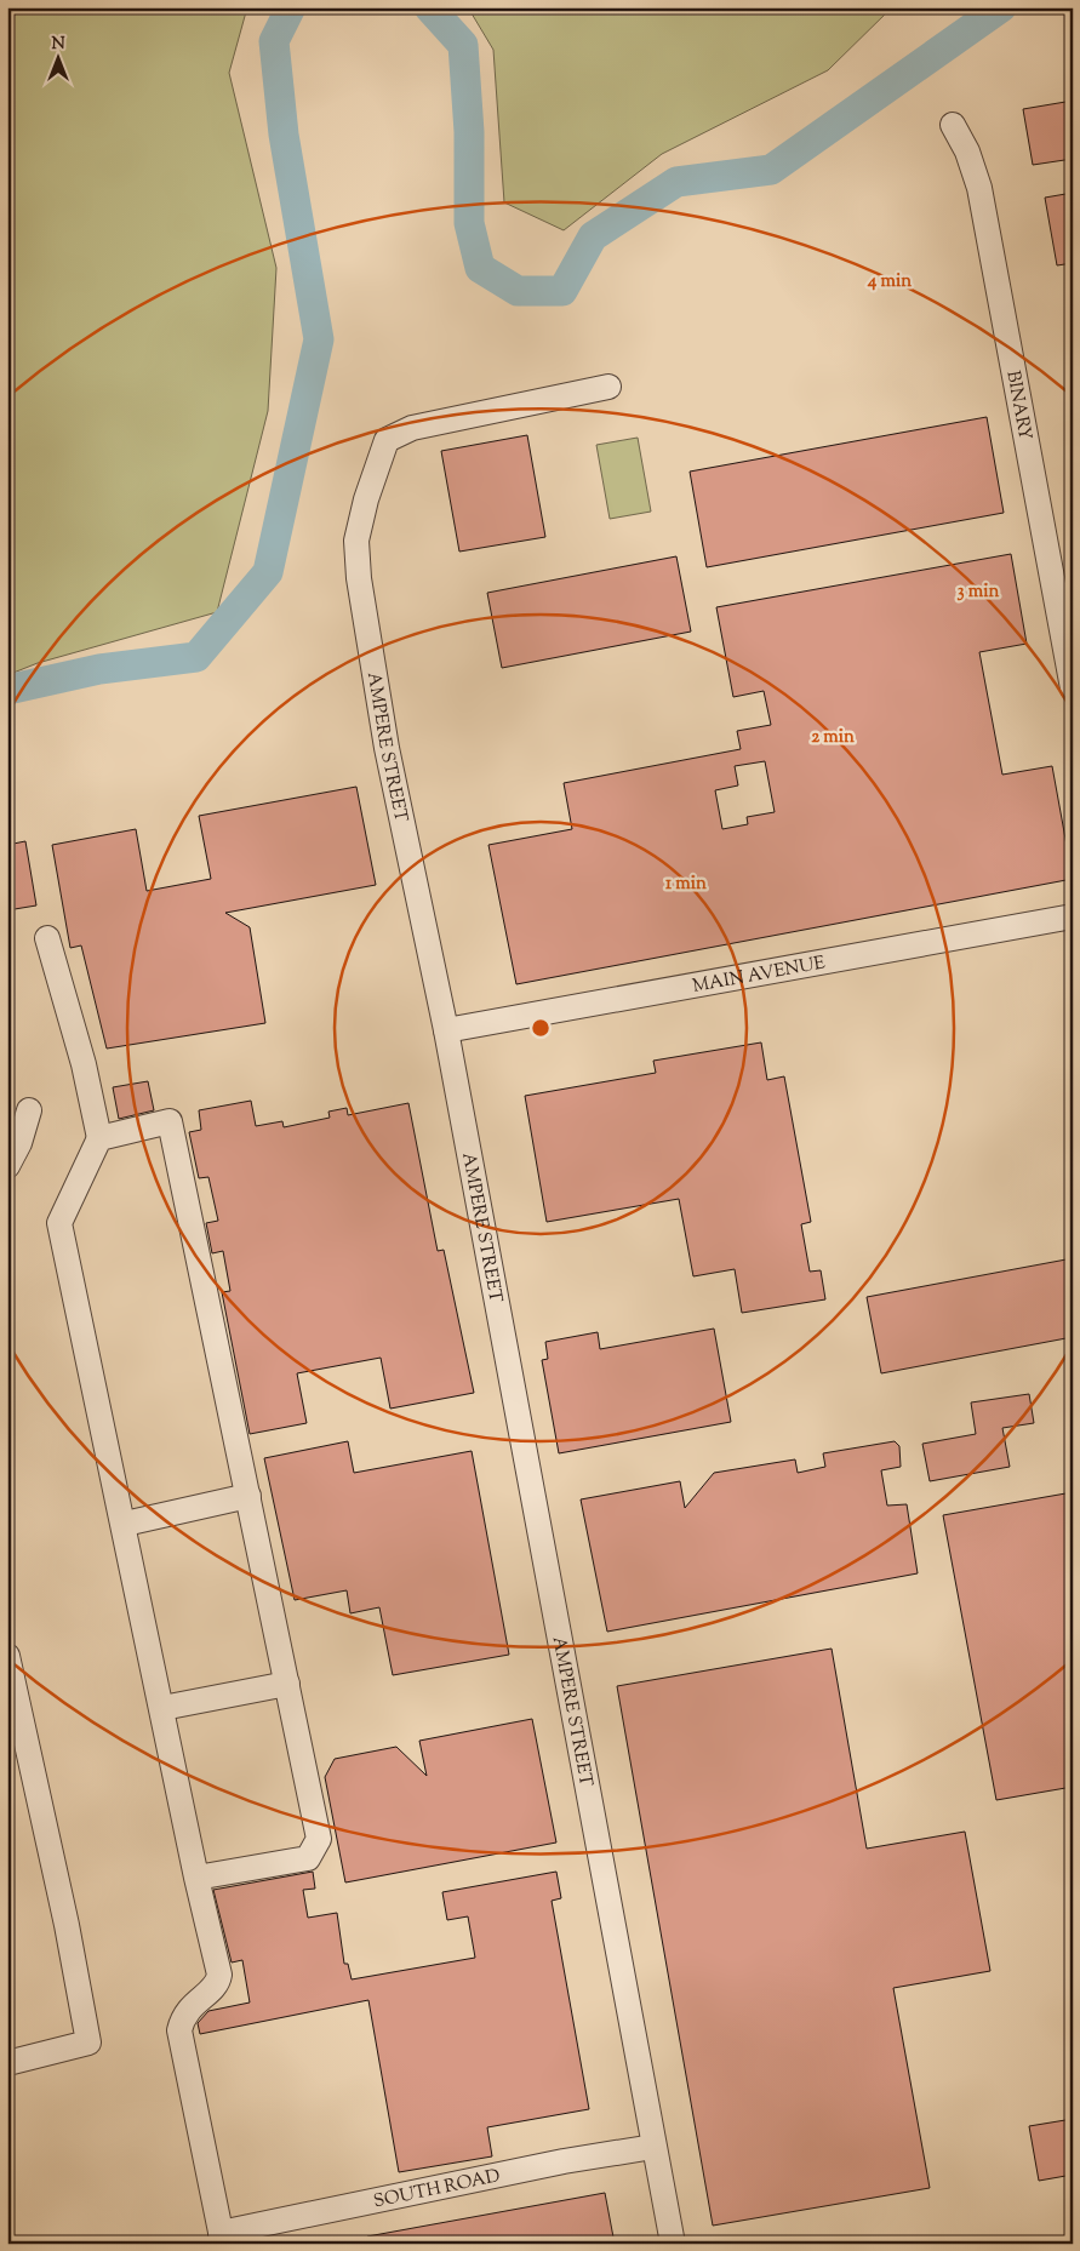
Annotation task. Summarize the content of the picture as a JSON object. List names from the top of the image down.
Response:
{
  "streets": {
    "street": [
      "BINARY",
      "AMPERE STREET",
      "MAIN AVENUE",
      "SOUTH ROAD"
    ]
  },
  "crossings": [
    ["AMPERE STREET", "MAIN AVENUE"],
    ["AMPERE STREET", "SOUTH ROAD"]
  ],
  "north": "top",
  "rings": [
    "4 min",
    "3 min",
    "2 min",
    "1 min"
  ]
}
